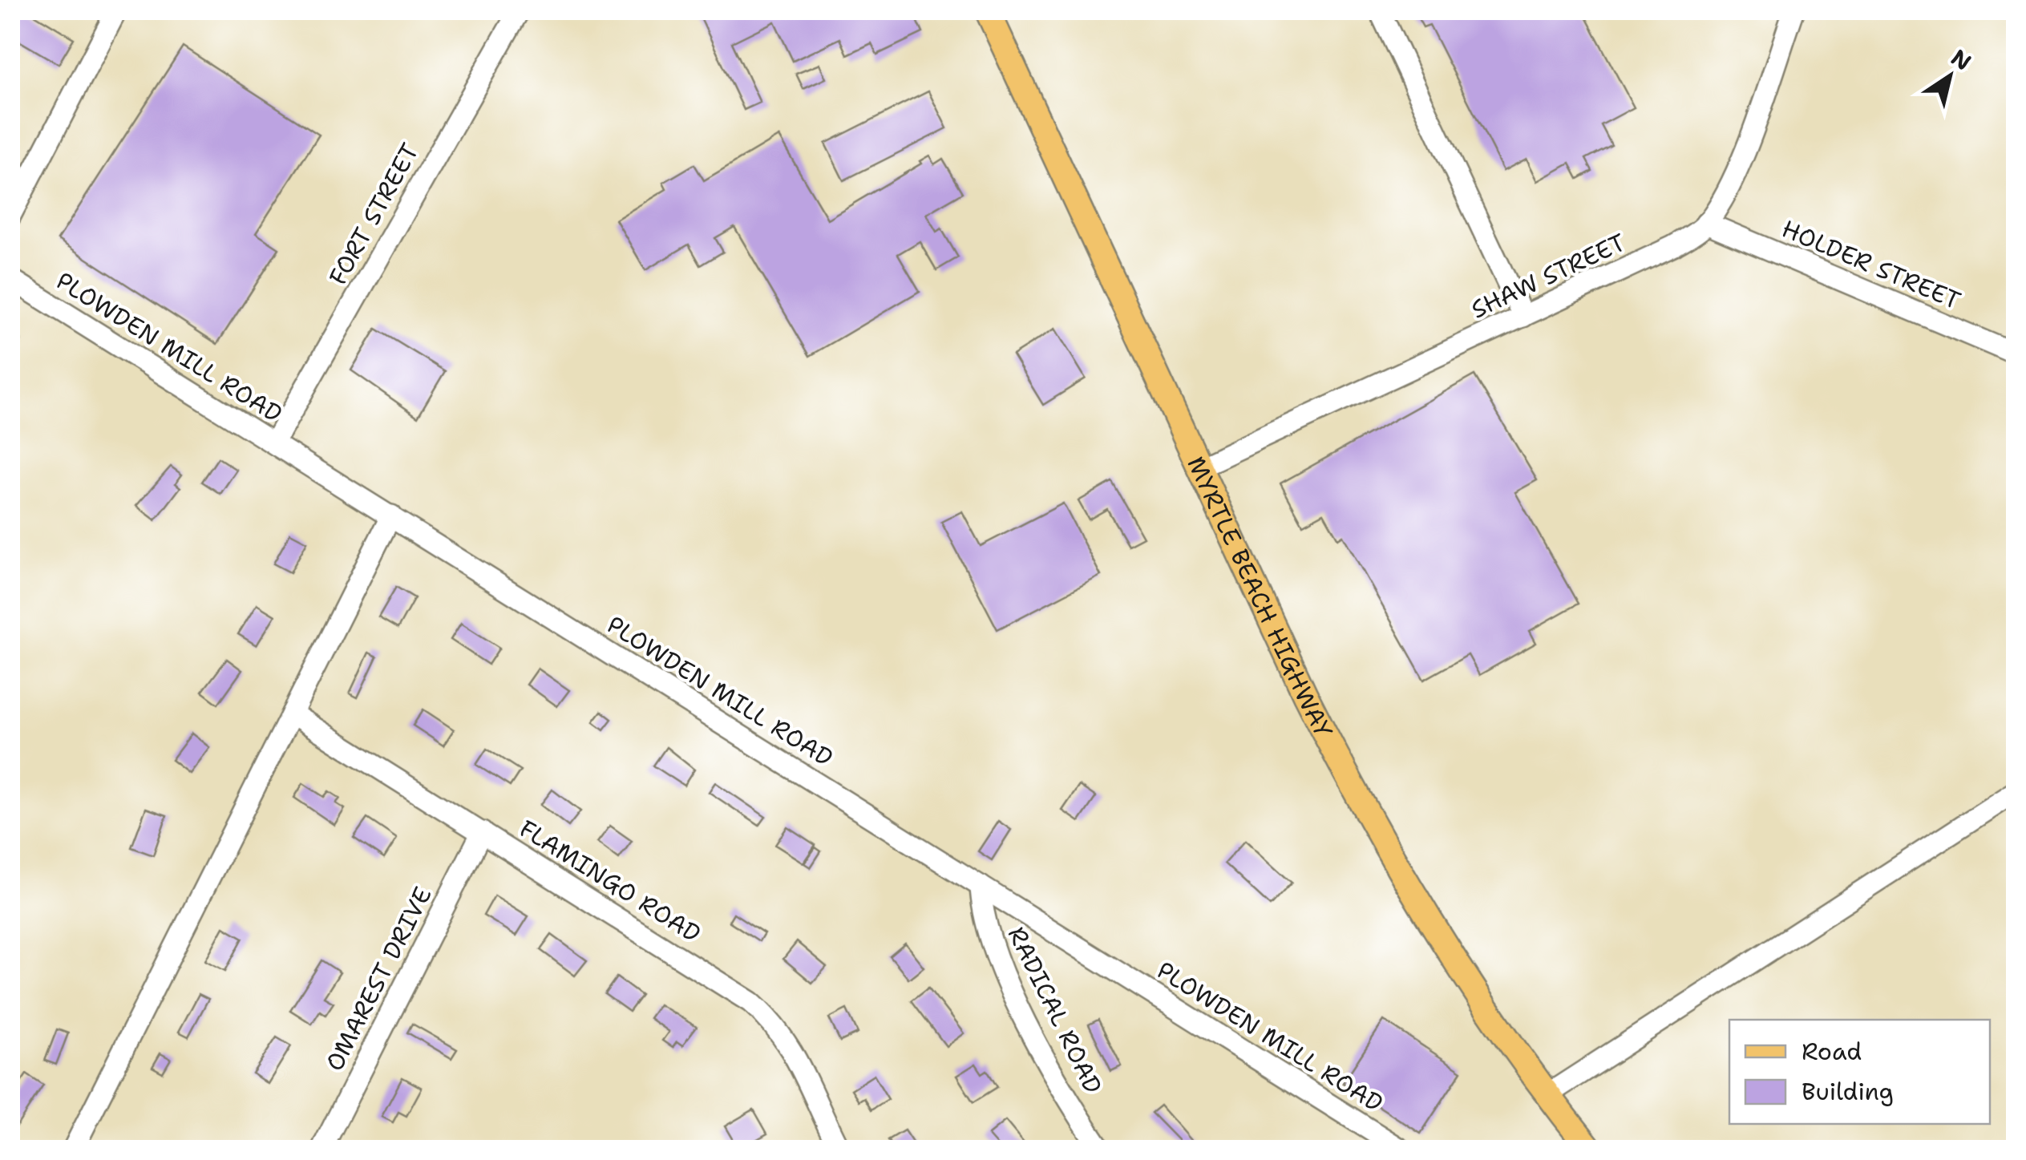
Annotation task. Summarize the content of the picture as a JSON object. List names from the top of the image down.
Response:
{
  "streets": {
    "main road": ["MYRTLE BEACH HIGHWAY"],
    "street": [
      "FORT STREET",
      "HOLDER STREET",
      "SHAW STREET",
      "PLOWDEN MILL ROAD",
      "FLAMINGO ROAD",
      "OMAREST DRIVE",
      "RADICAL ROAD"
    ]
  },
  "crossings": [
    ["FORT STREET", "PLOWDEN MILL ROAD"],
    ["HOLDER STREET", "SHAW STREET"],
    ["SHAW STREET", "MYRTLE BEACH HIGHWAY"],
    ["PLOWDEN MILL ROAD", "RADICAL ROAD"],
    ["FLAMINGO ROAD", "OMAREST DRIVE"]
  ],
  "legend": ["Road", "Building"],
  "north": "top right"
}
